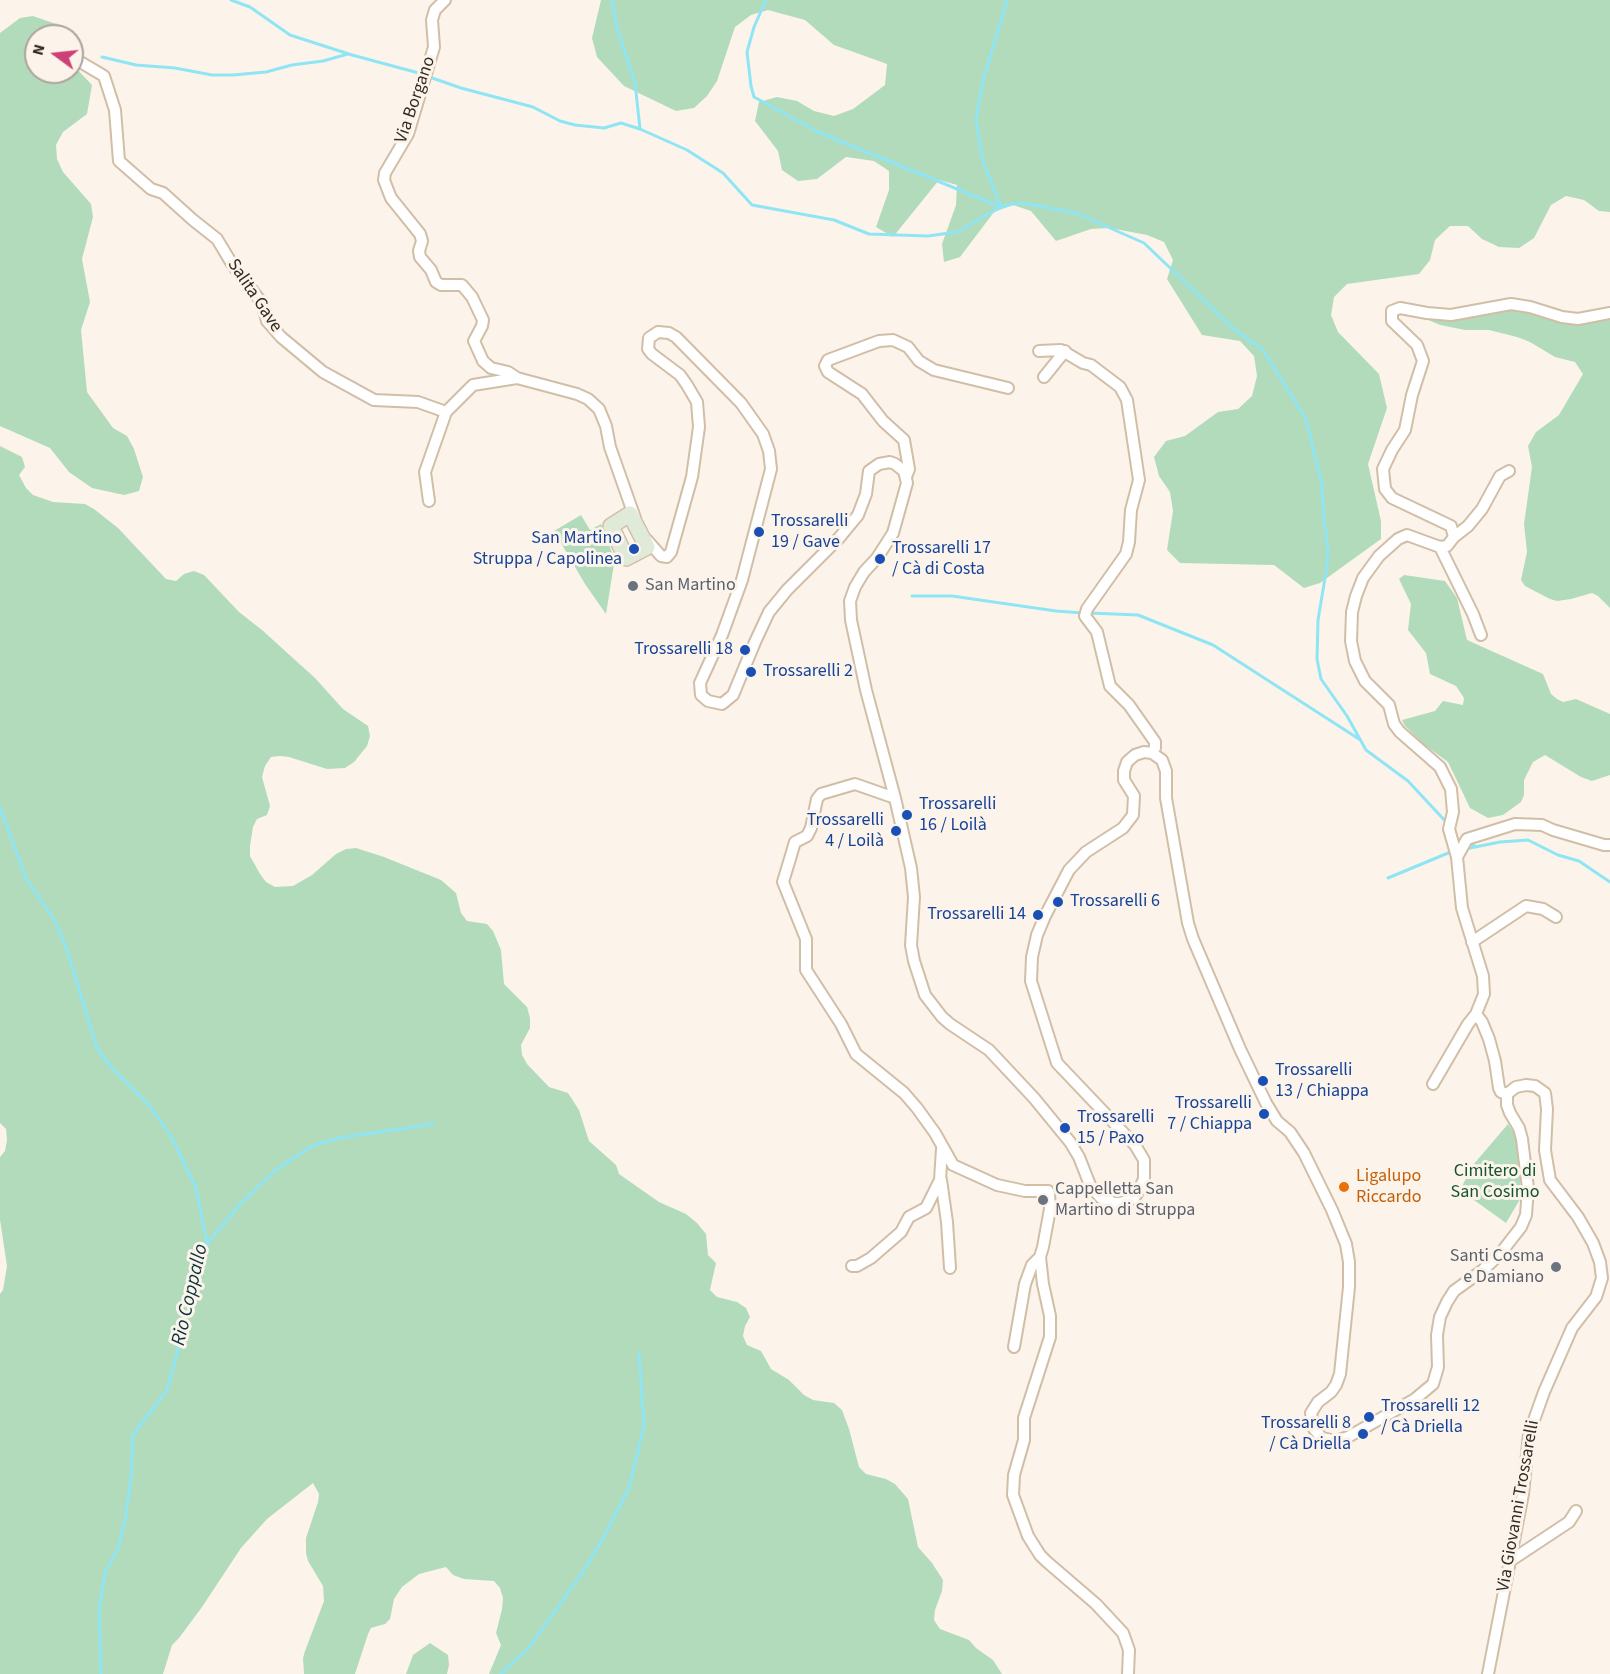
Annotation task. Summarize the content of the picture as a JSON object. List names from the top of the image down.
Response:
{
  "streets": {
    "street": ["Via Borgano", "Salita Gave", "Via Giovanni Trossarelli"]
  },
  "water": ["Rio Coppallo"],
  "parks": ["Cimitero di San Cosimo"],
  "places": [
    "Trossarelli 19 / Gave",
    "San Martino Struppa / Capolinea",
    "Trossarelli 17 / Cà di Costa",
    "San Martino",
    "Trossarelli 18",
    "Trossarelli 2",
    "Trossarelli 16 / Loilà",
    "Trossarelli 4 / Loilà",
    "Trossarelli 6",
    "Trossarelli 14",
    "Trossarelli 13 / Chiappa",
    "Trossarelli 7 / Chiappa",
    "Trossarelli 15 / Paxo",
    "Ligalupo Riccardo",
    "Cappelletta San Martino di Struppa",
    "Santi Cosma e Damiano",
    "Trossarelli 12 / Cà Driella",
    "Trossarelli 8 / Cà Driella"
  ],
  "north": "left"
}
